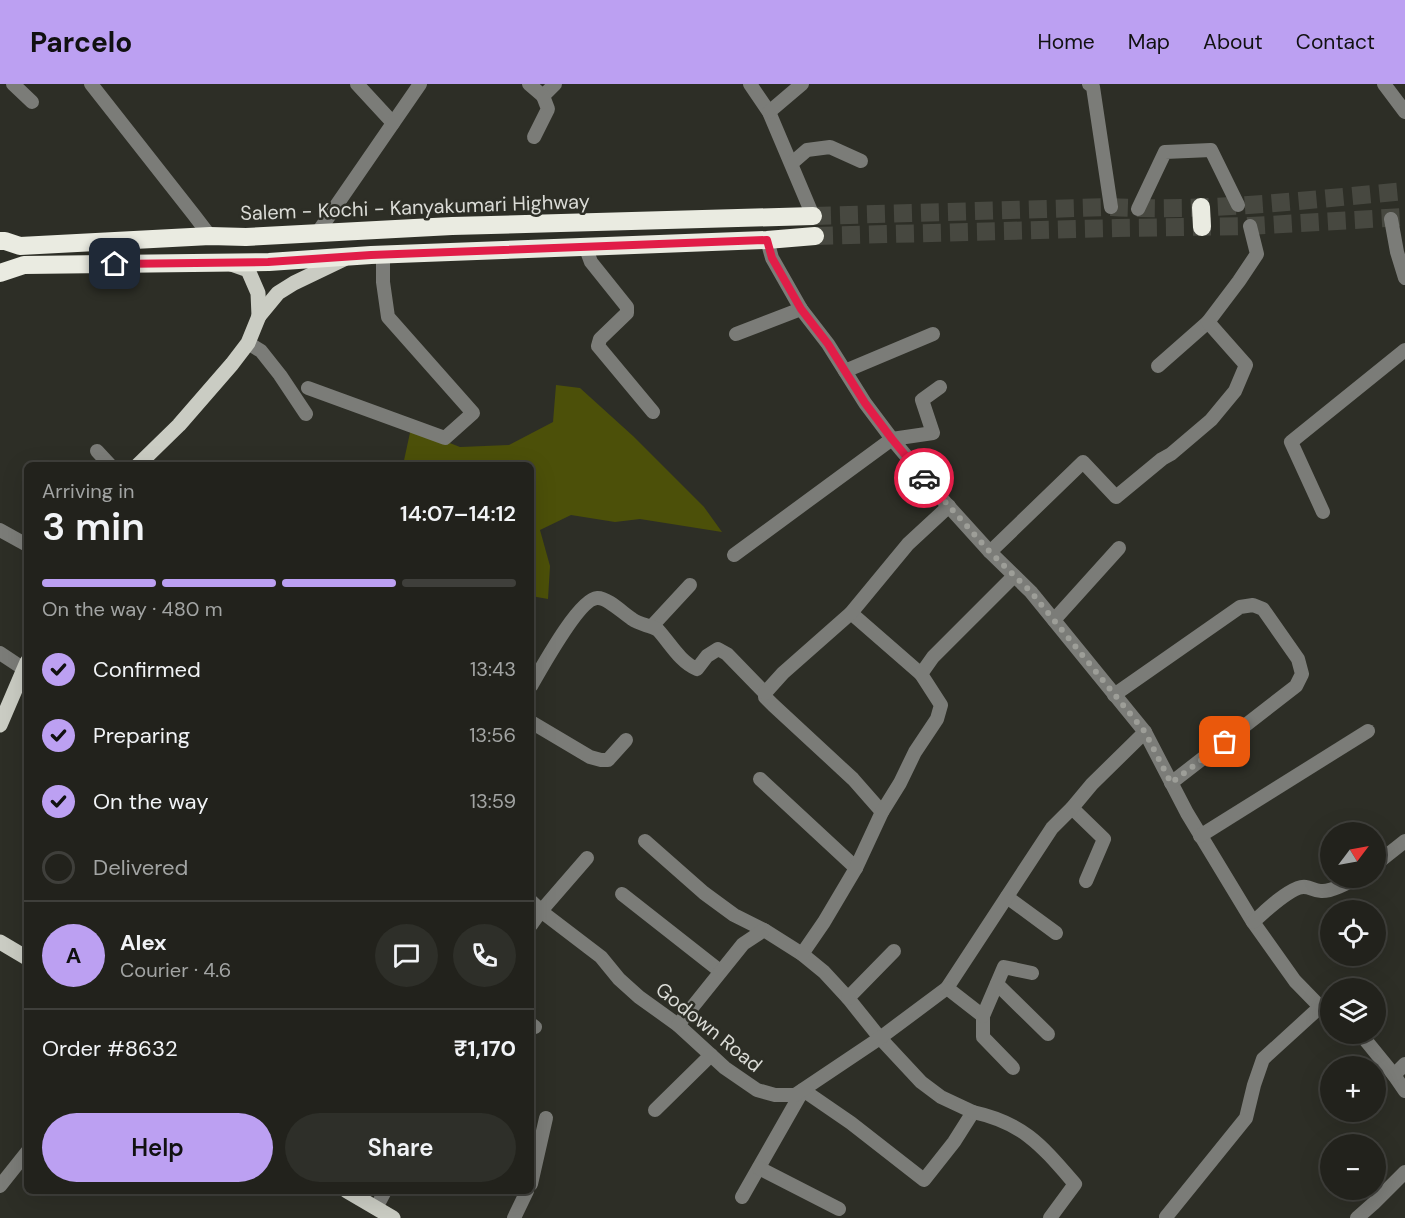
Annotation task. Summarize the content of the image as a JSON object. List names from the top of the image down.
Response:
{
  "streets": {
    "highway": ["Salem - Kochi - Kanyakumari Highway"],
    "street": ["Godown Road"]
  },
  "north": "top right",
  "page": {
    "header": "Parcelo",
    "nav": [
      "Home",
      "Map",
      "About",
      "Contact"
    ],
    "heading": ["3 min", "Arriving in", "14:07–14:12"],
    "panel": [
      "Alex",
      "Courier · 4.6",
      "Order #8632",
      "₹1,170"
    ],
    "bar": "On the way · 480 m",
    "list": [
      ["Confirmed", "13:43"],
      ["Preparing", "13:56"],
      ["On the way", "13:59"],
      "Delivered"
    ],
    "map_buttons": ["+", "−"],
    "round": "A",
    "buttons": ["Help", "Share"]
  }
}
